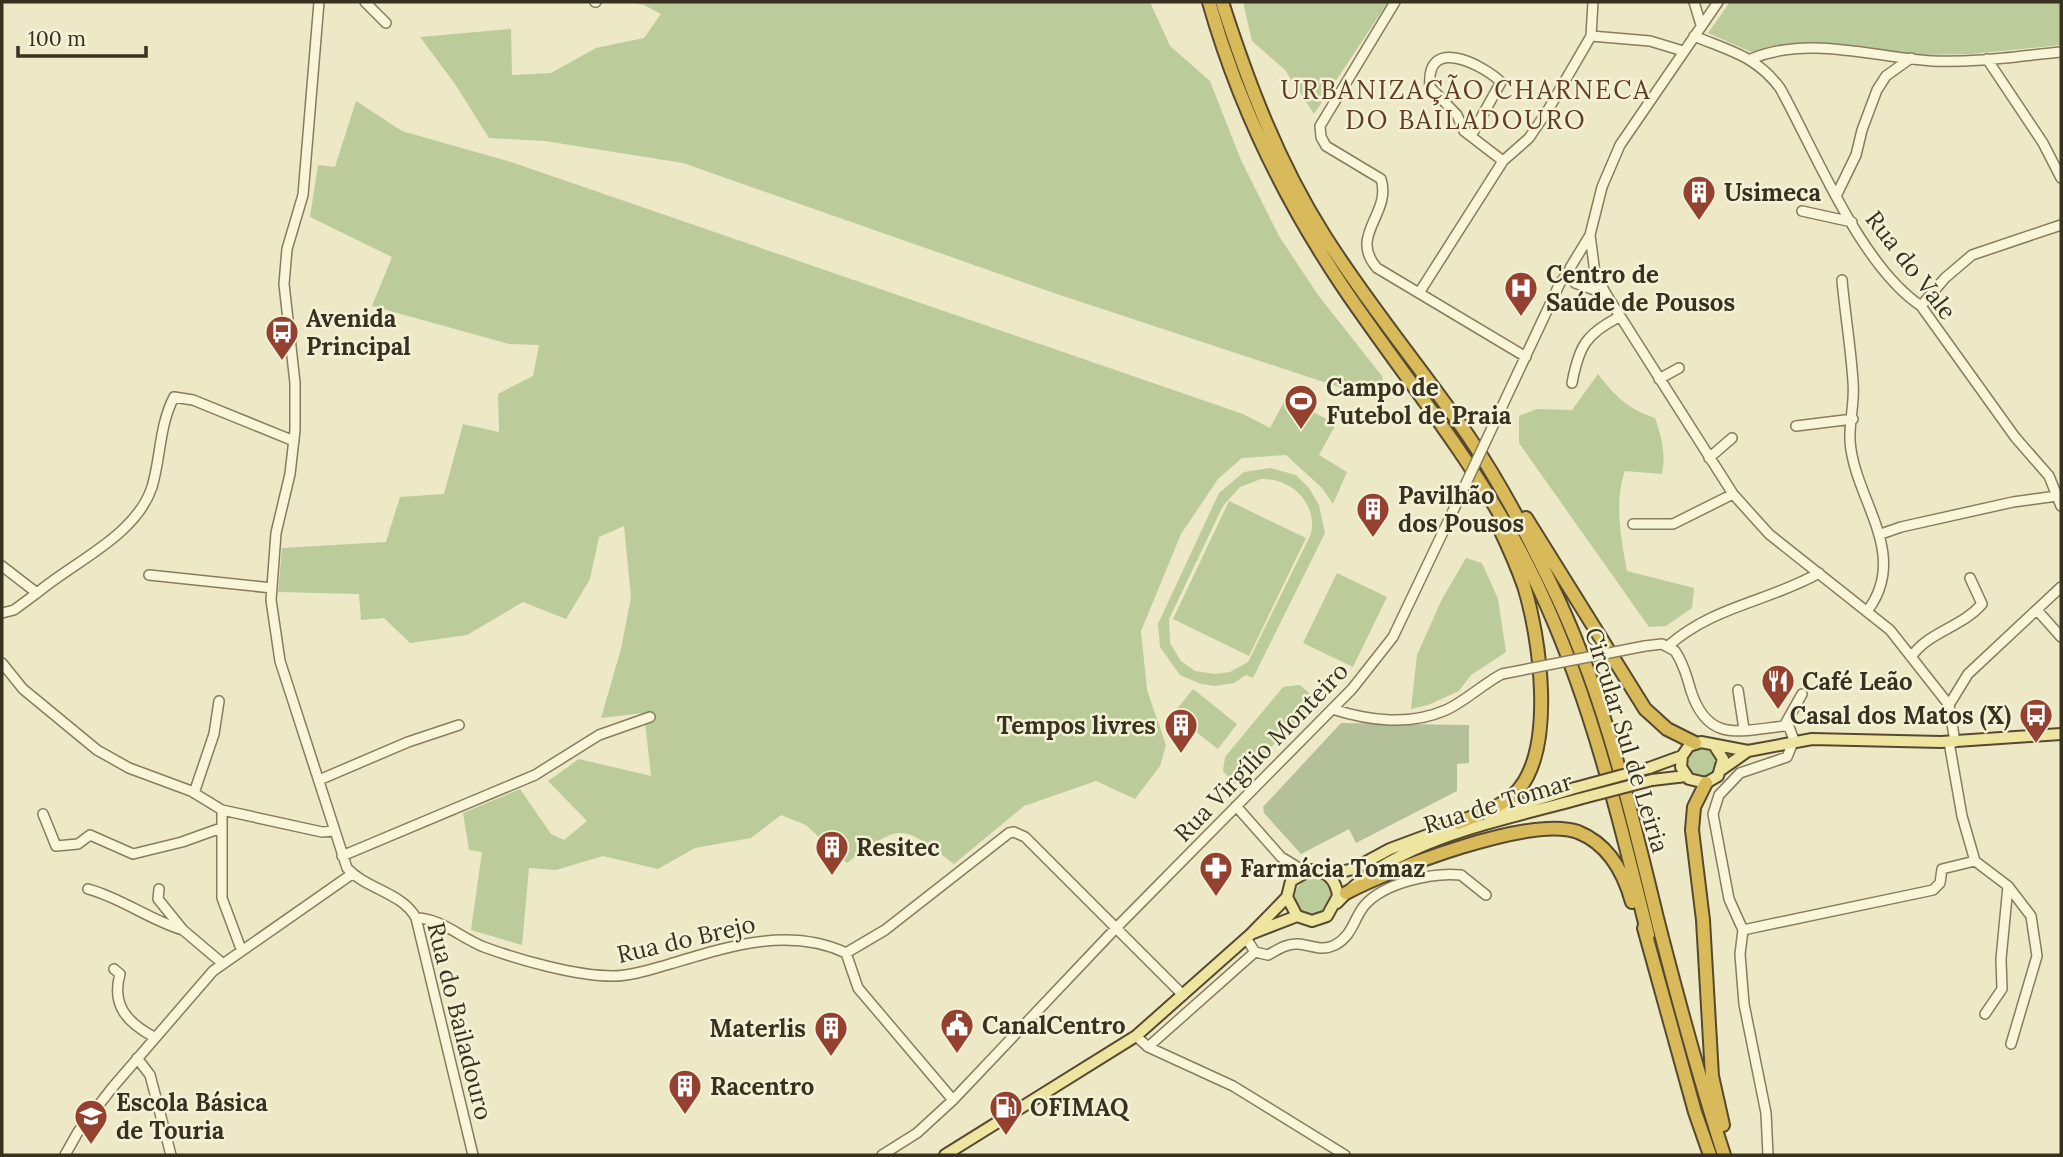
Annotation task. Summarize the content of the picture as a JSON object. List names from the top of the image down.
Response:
{
  "streets": {
    "highway": ["Circular Sul de Leiria"],
    "main road": ["Rua de Tomar"],
    "street": [
      "Rua do Vale",
      "Rua Virgílio Monteiro",
      "Rua do Brejo",
      "Rua do Bailadouro"
    ]
  },
  "crossings": [
    ["Rua do Brejo", "Rua do Bailadouro"]
  ],
  "districts": ["URBANIZAÇÃO CHARNECA DO BAILADOURO"],
  "places": {
    "building": [
      "Usimeca",
      "Pavilhão dos Pousos",
      "Tempos livres",
      "Resitec",
      "Materlis",
      "Racentro"
    ],
    "hospital": ["Centro de Saúde de Pousos"],
    "bus stop": ["Avenida Principal", "Casal dos Matos (X)"],
    "sports": ["Campo de Futebol de Praia"],
    "restaurant": ["Café Leão"],
    "pharmacy": ["Farmácia Tomaz"],
    "public building": ["CanalCentro"],
    "fuel station": ["OFIMAQ"],
    "school or university": ["Escola Básica de Touria"]
  },
  "scale_bar": "100 m"
}
